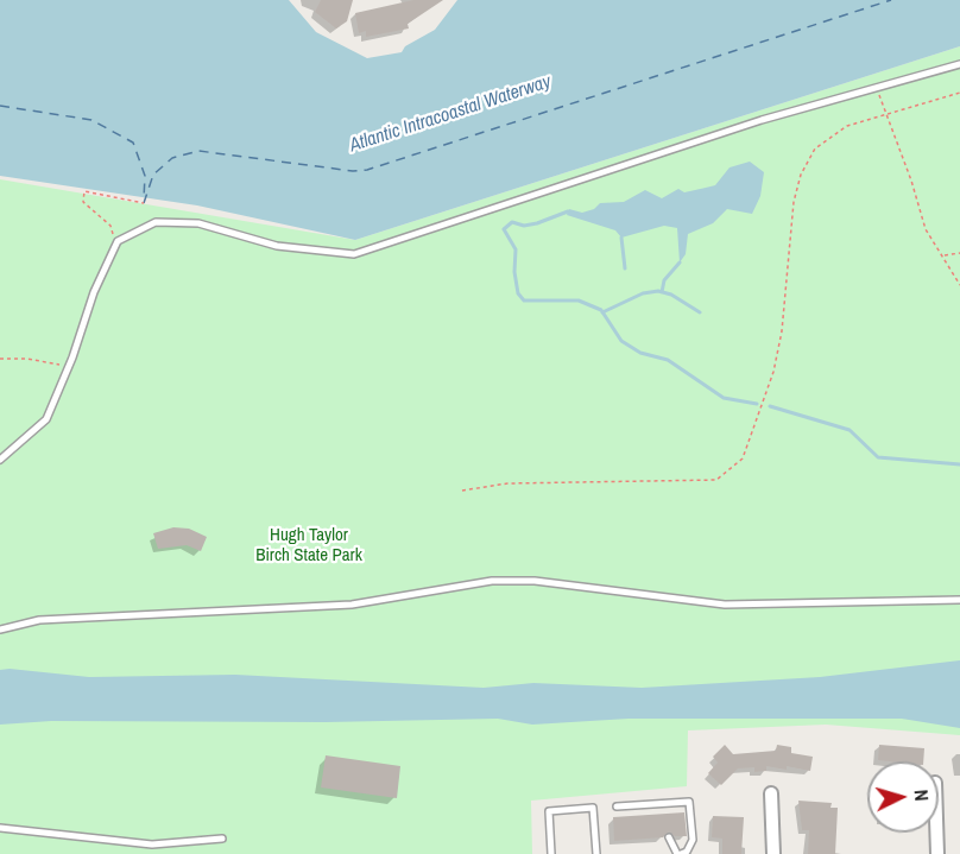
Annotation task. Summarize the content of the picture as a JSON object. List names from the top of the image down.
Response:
{
  "water": ["Atlantic Intracoastal Waterway"],
  "parks": ["Hugh Taylor Birch State Park"],
  "north": "right"
}
